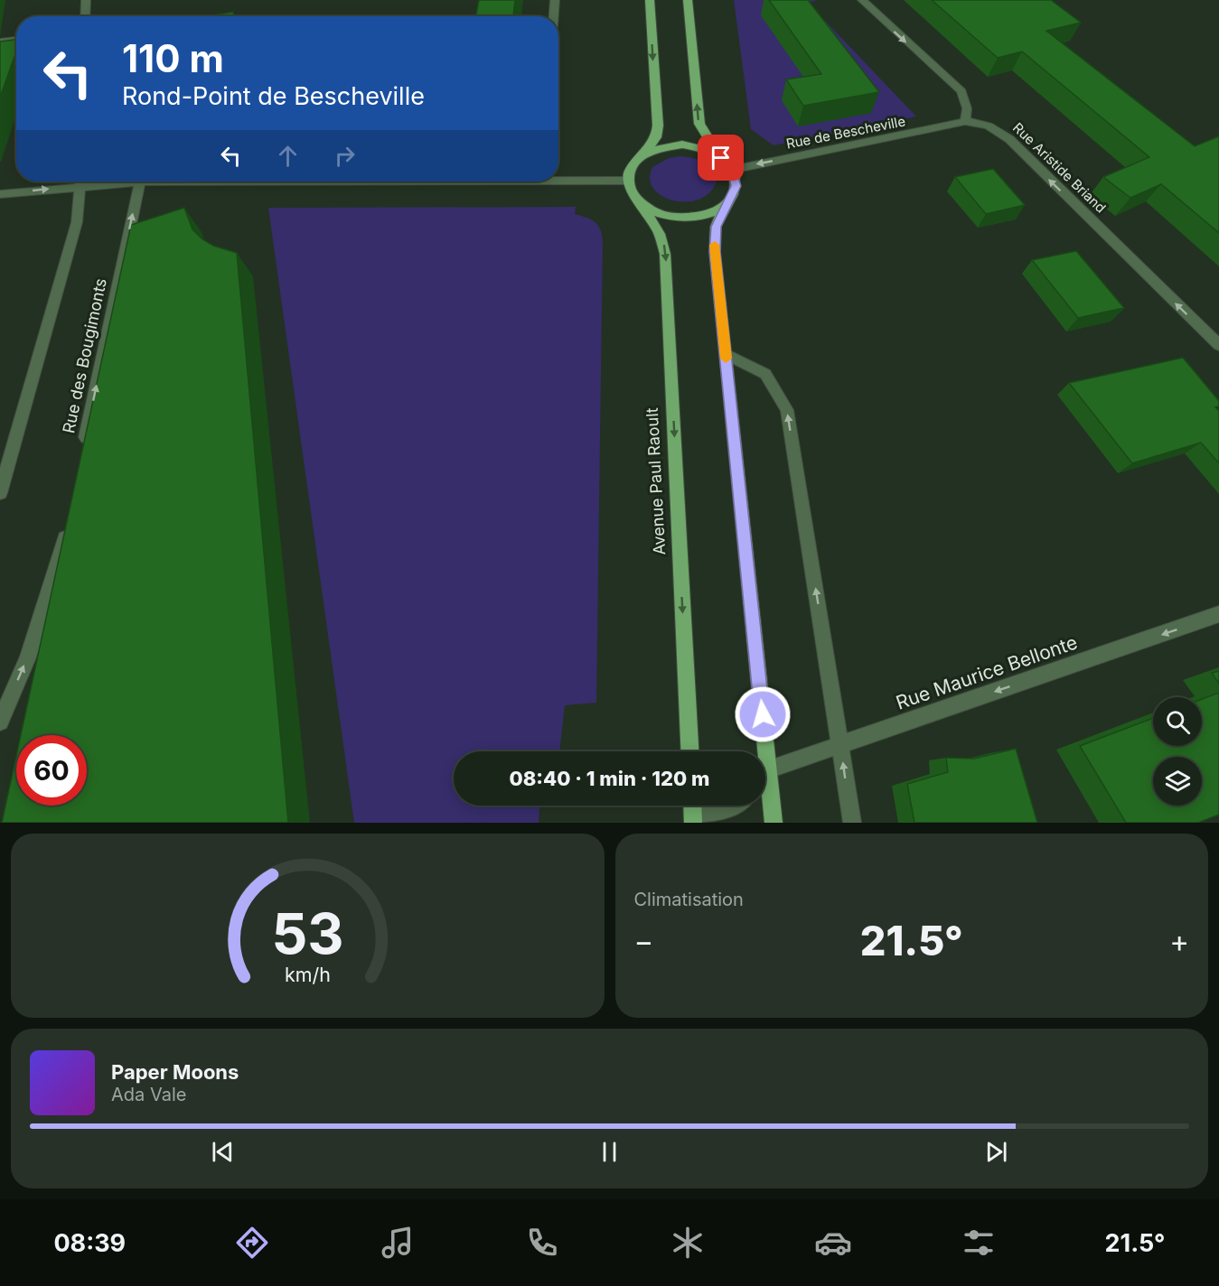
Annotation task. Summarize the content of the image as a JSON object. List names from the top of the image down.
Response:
{
  "streets": {
    "main road": ["Avenue Paul Raoult"],
    "street": [
      "Rue de Bescheville",
      "Rue Aristide Briand",
      "Rue des Bougimonts",
      "Rue Maurice Bellonte"
    ]
  },
  "crossings": [
    ["Rue de Bescheville", "Rue Aristide Briand"],
    ["Rue de Bescheville", "Avenue Paul Raoult"]
  ],
  "one_way": ["Rue de Bescheville", "Rue Aristide Briand", "Rue Maurice Bellonte"],
  "page": {
    "turn": ["110 m", "Rond-Point de Bescheville"],
    "limit": "60",
    "trip": "08:40 · 1 min · 120 m",
    "tile": "Climatisation",
    "heat": ["−", "21.5°", "+"],
    "song": ["Paper Moons", "Ada Vale"],
    "tabs": ["08:39", "21.5°"],
    "gauge": ["53", "km/h"]
  }
}
